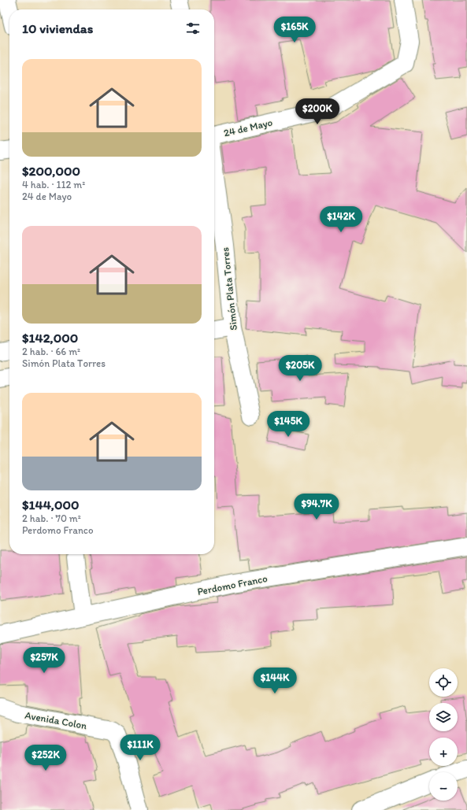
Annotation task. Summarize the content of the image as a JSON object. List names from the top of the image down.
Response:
{
  "streets": {
    "street": [
      "24 de Mayo",
      "Simón Plata Torres",
      "Perdomo Franco",
      "Avenida Colon"
    ]
  },
  "page": {
    "heading": "10 viviendas",
    "price": [
      "$165K",
      "$200K",
      "$142K",
      "$205K",
      "$145K",
      "$94.7K",
      "$257K",
      "$144K",
      "$111K",
      "$252K"
    ],
    "list": [
      {
        "name": "$200,000",
        "note": "4 hab. · 112 m² · 24 de Mayo"
      },
      {
        "name": "$142,000",
        "note": "2 hab. · 66 m² · Simón Plata Torres"
      },
      {
        "name": "$144,000",
        "note": "2 hab. · 70 m² · Perdomo Franco"
      }
    ],
    "map_buttons": ["+", "−"]
  }
}
